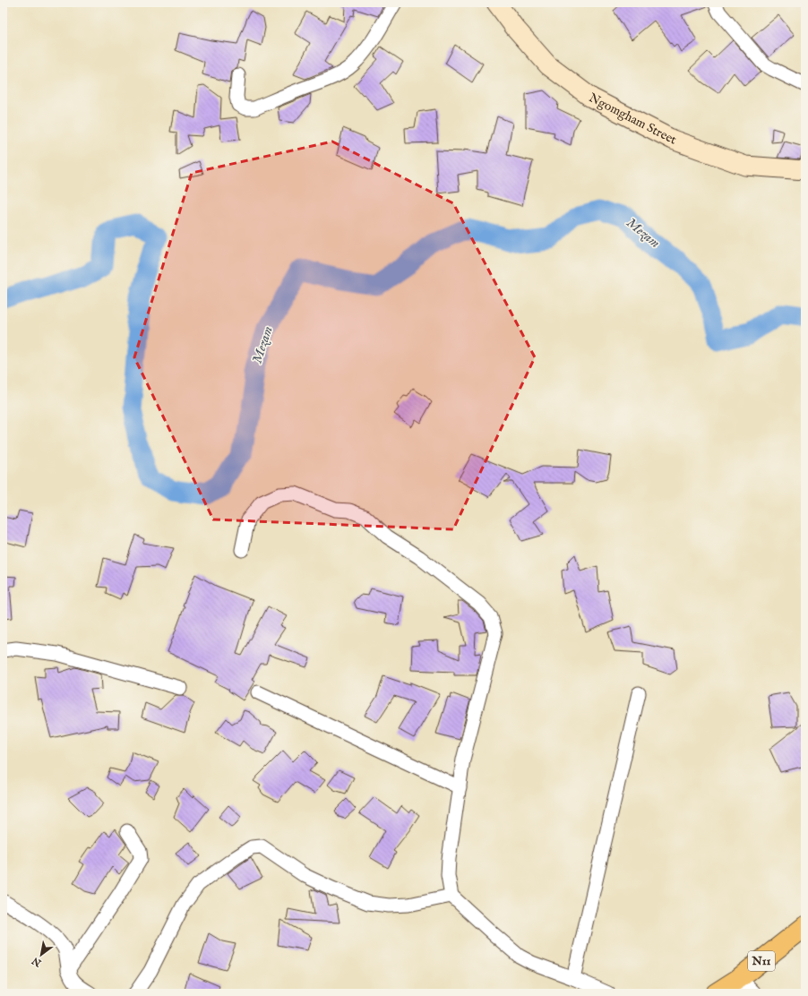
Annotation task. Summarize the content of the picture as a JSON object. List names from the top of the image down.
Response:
{
  "streets": {
    "highway": ["N11"],
    "main road": ["Ngomgham Street"]
  },
  "water": ["Mezam"],
  "north": "bottom left"
}
